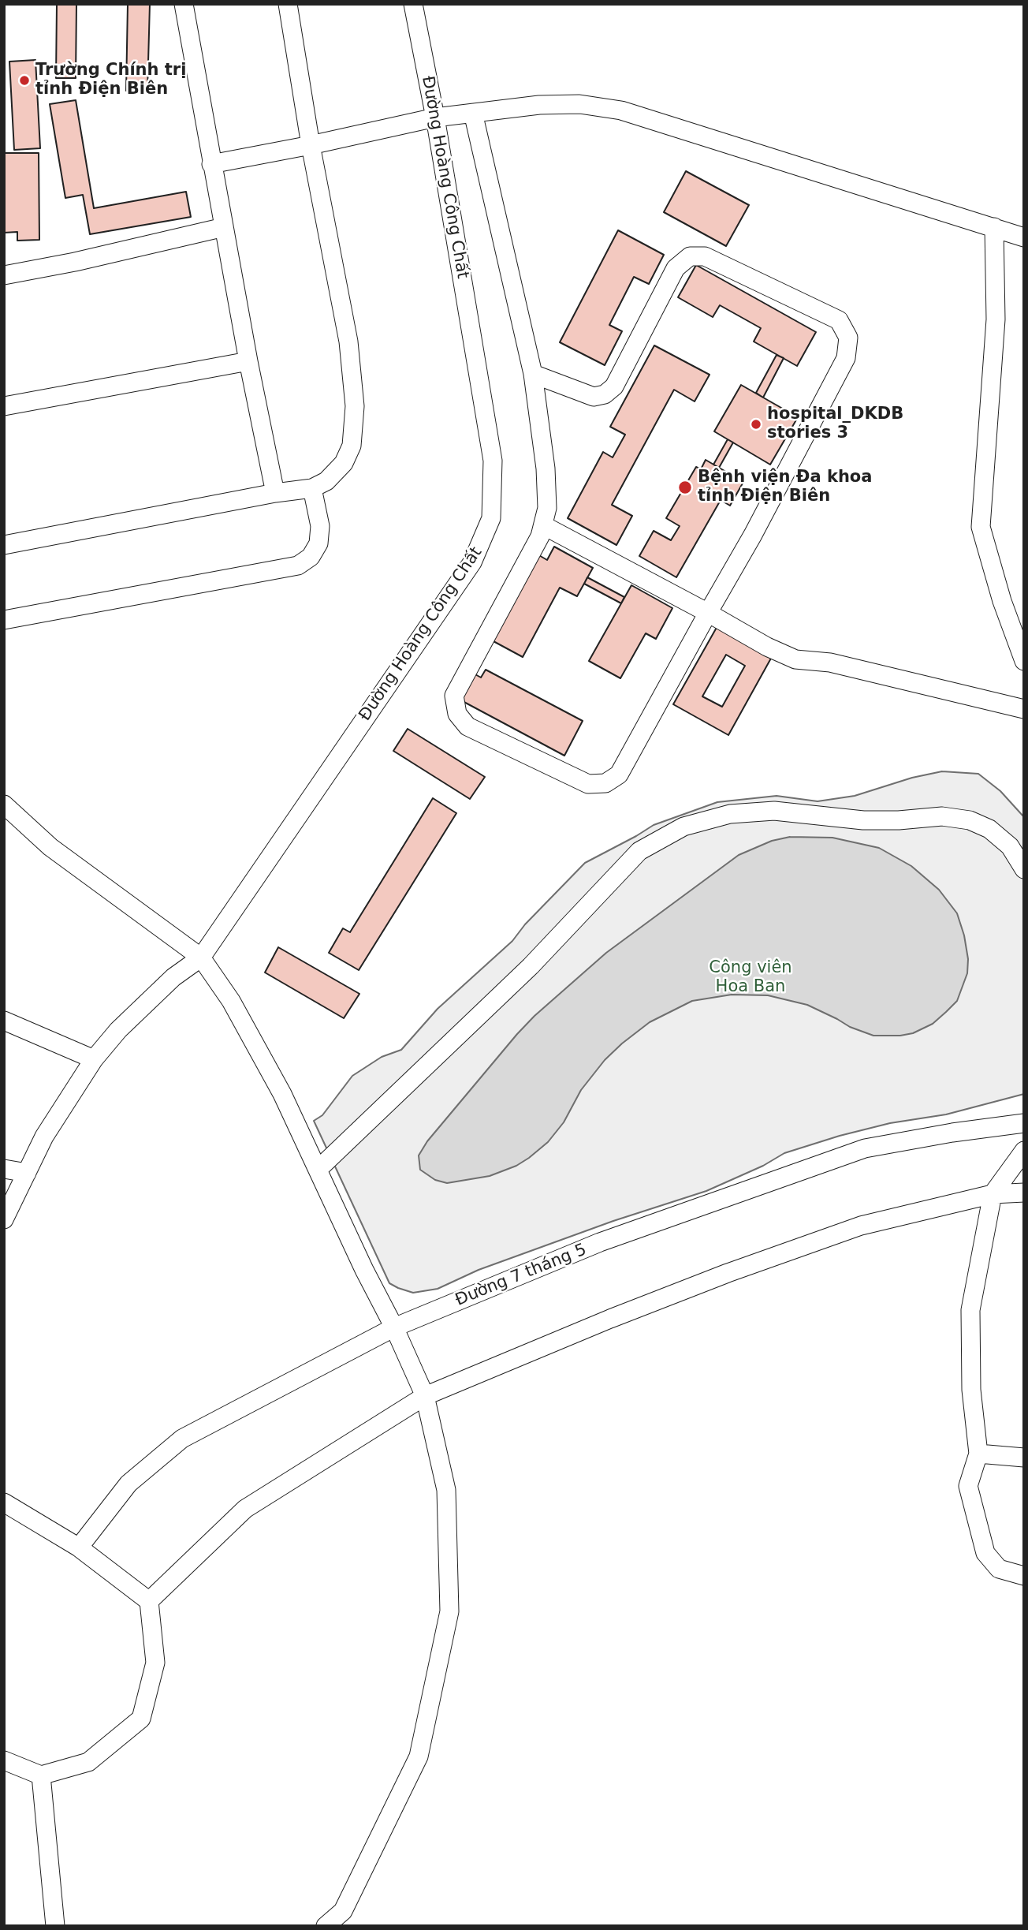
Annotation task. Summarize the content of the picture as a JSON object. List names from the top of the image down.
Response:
{
  "streets": {
    "street": ["Đường Hoàng Công Chất", "Đường 7 tháng 5"]
  },
  "parks": ["Công viên Hoa Ban"],
  "places": ["Trường Chính trị tỉnh Điện Biên", "hospital_DKDB stories 3", "Bệnh viện Đa khoa tỉnh Điện Biên"]
}
